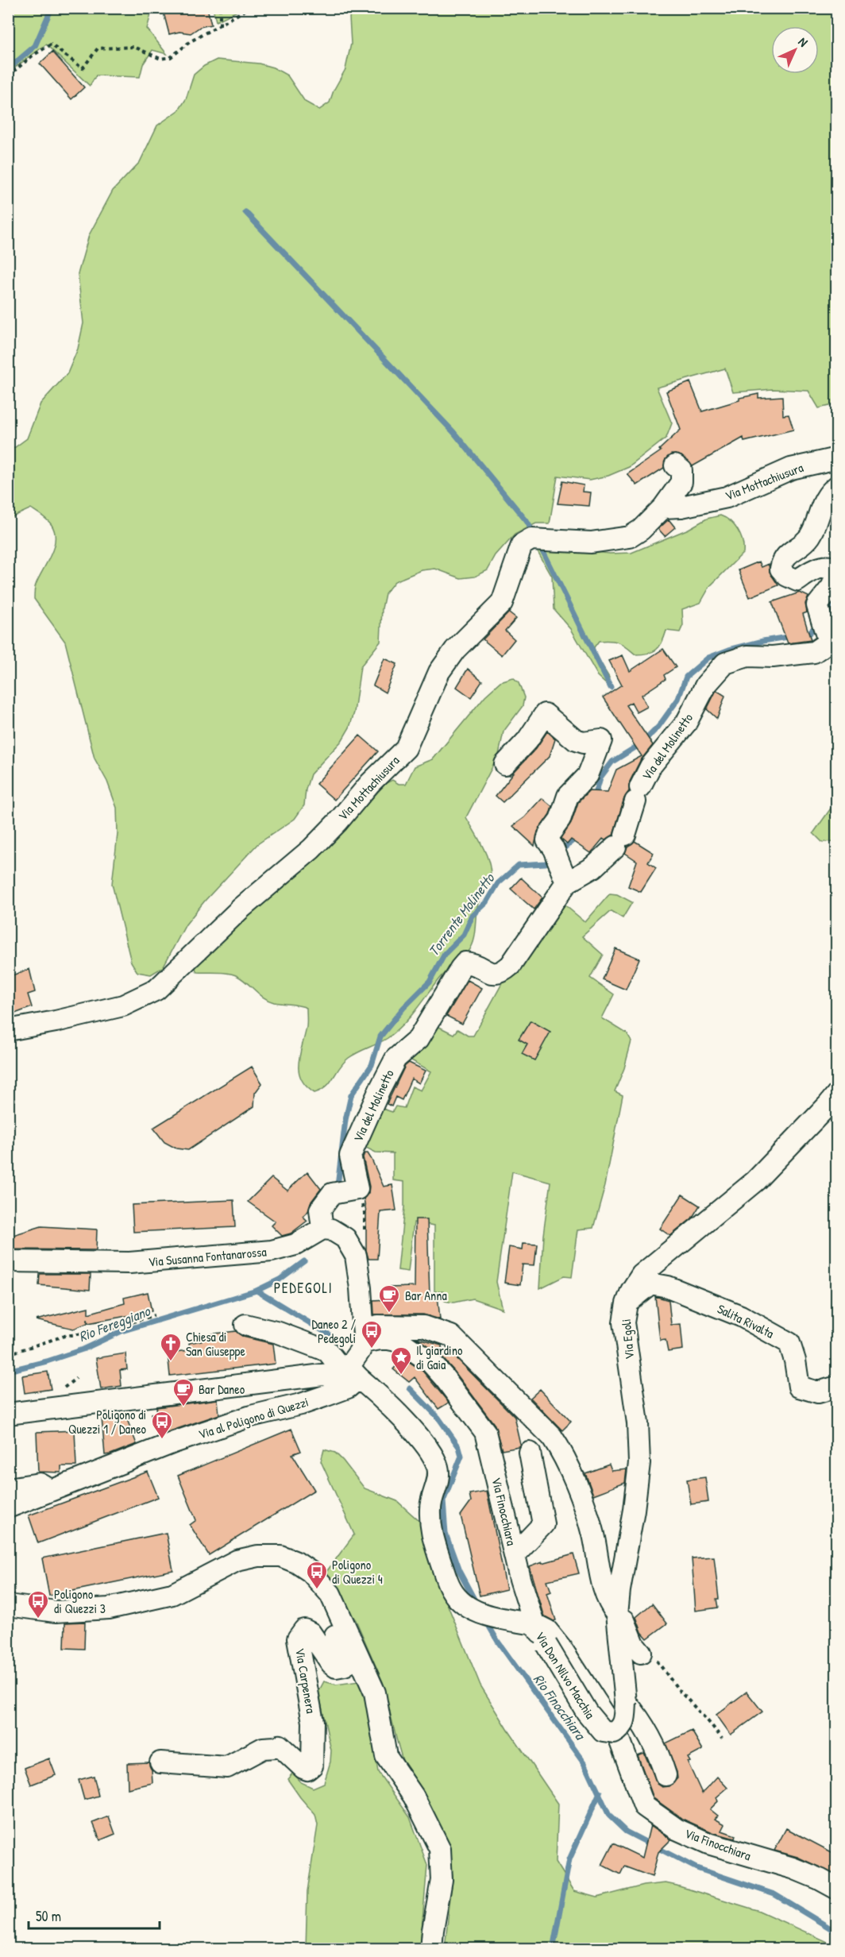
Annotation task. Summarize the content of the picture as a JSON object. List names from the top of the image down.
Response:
{
  "streets": {
    "street": [
      "Via Mottachiusura",
      "Via del Molinetto",
      "Via Susanna Fontanarossa",
      "Salita Rivalta",
      "Via Egoli",
      "Via al Poligono di Quezzi",
      "Via Finocchiara",
      "Via Don Nilvo Macchia",
      "Via Carpenera"
    ]
  },
  "crossings": [
    ["Via del Molinetto", "Via Susanna Fontanarossa"],
    ["Salita Rivalta", "Via Egoli"],
    ["Via Egoli", "Via Finocchiara"],
    ["Via Egoli", "Via Don Nilvo Macchia"],
    ["Via al Poligono di Quezzi", "Via Don Nilvo Macchia"],
    ["Via Finocchiara", "Via Don Nilvo Macchia"]
  ],
  "districts": ["PEDEGOLI"],
  "water": ["Torrente Molinetto", "Rio Fereggiano", "Rio Finocchiara"],
  "places": {
    "cafe": ["Bar Anna", "Bar Daneo"],
    "bus stop": [
      "Daneo 2 / Pedegoli",
      "Poligono di Quezzi 1 / Daneo",
      "Poligono di Quezzi 4",
      "Poligono di Quezzi 3"
    ],
    "church": ["Chiesa di San Giuseppe"],
    "place": ["Il giardino di Gaia"]
  },
  "scale_bar": "50 m",
  "north": "top right"
}
